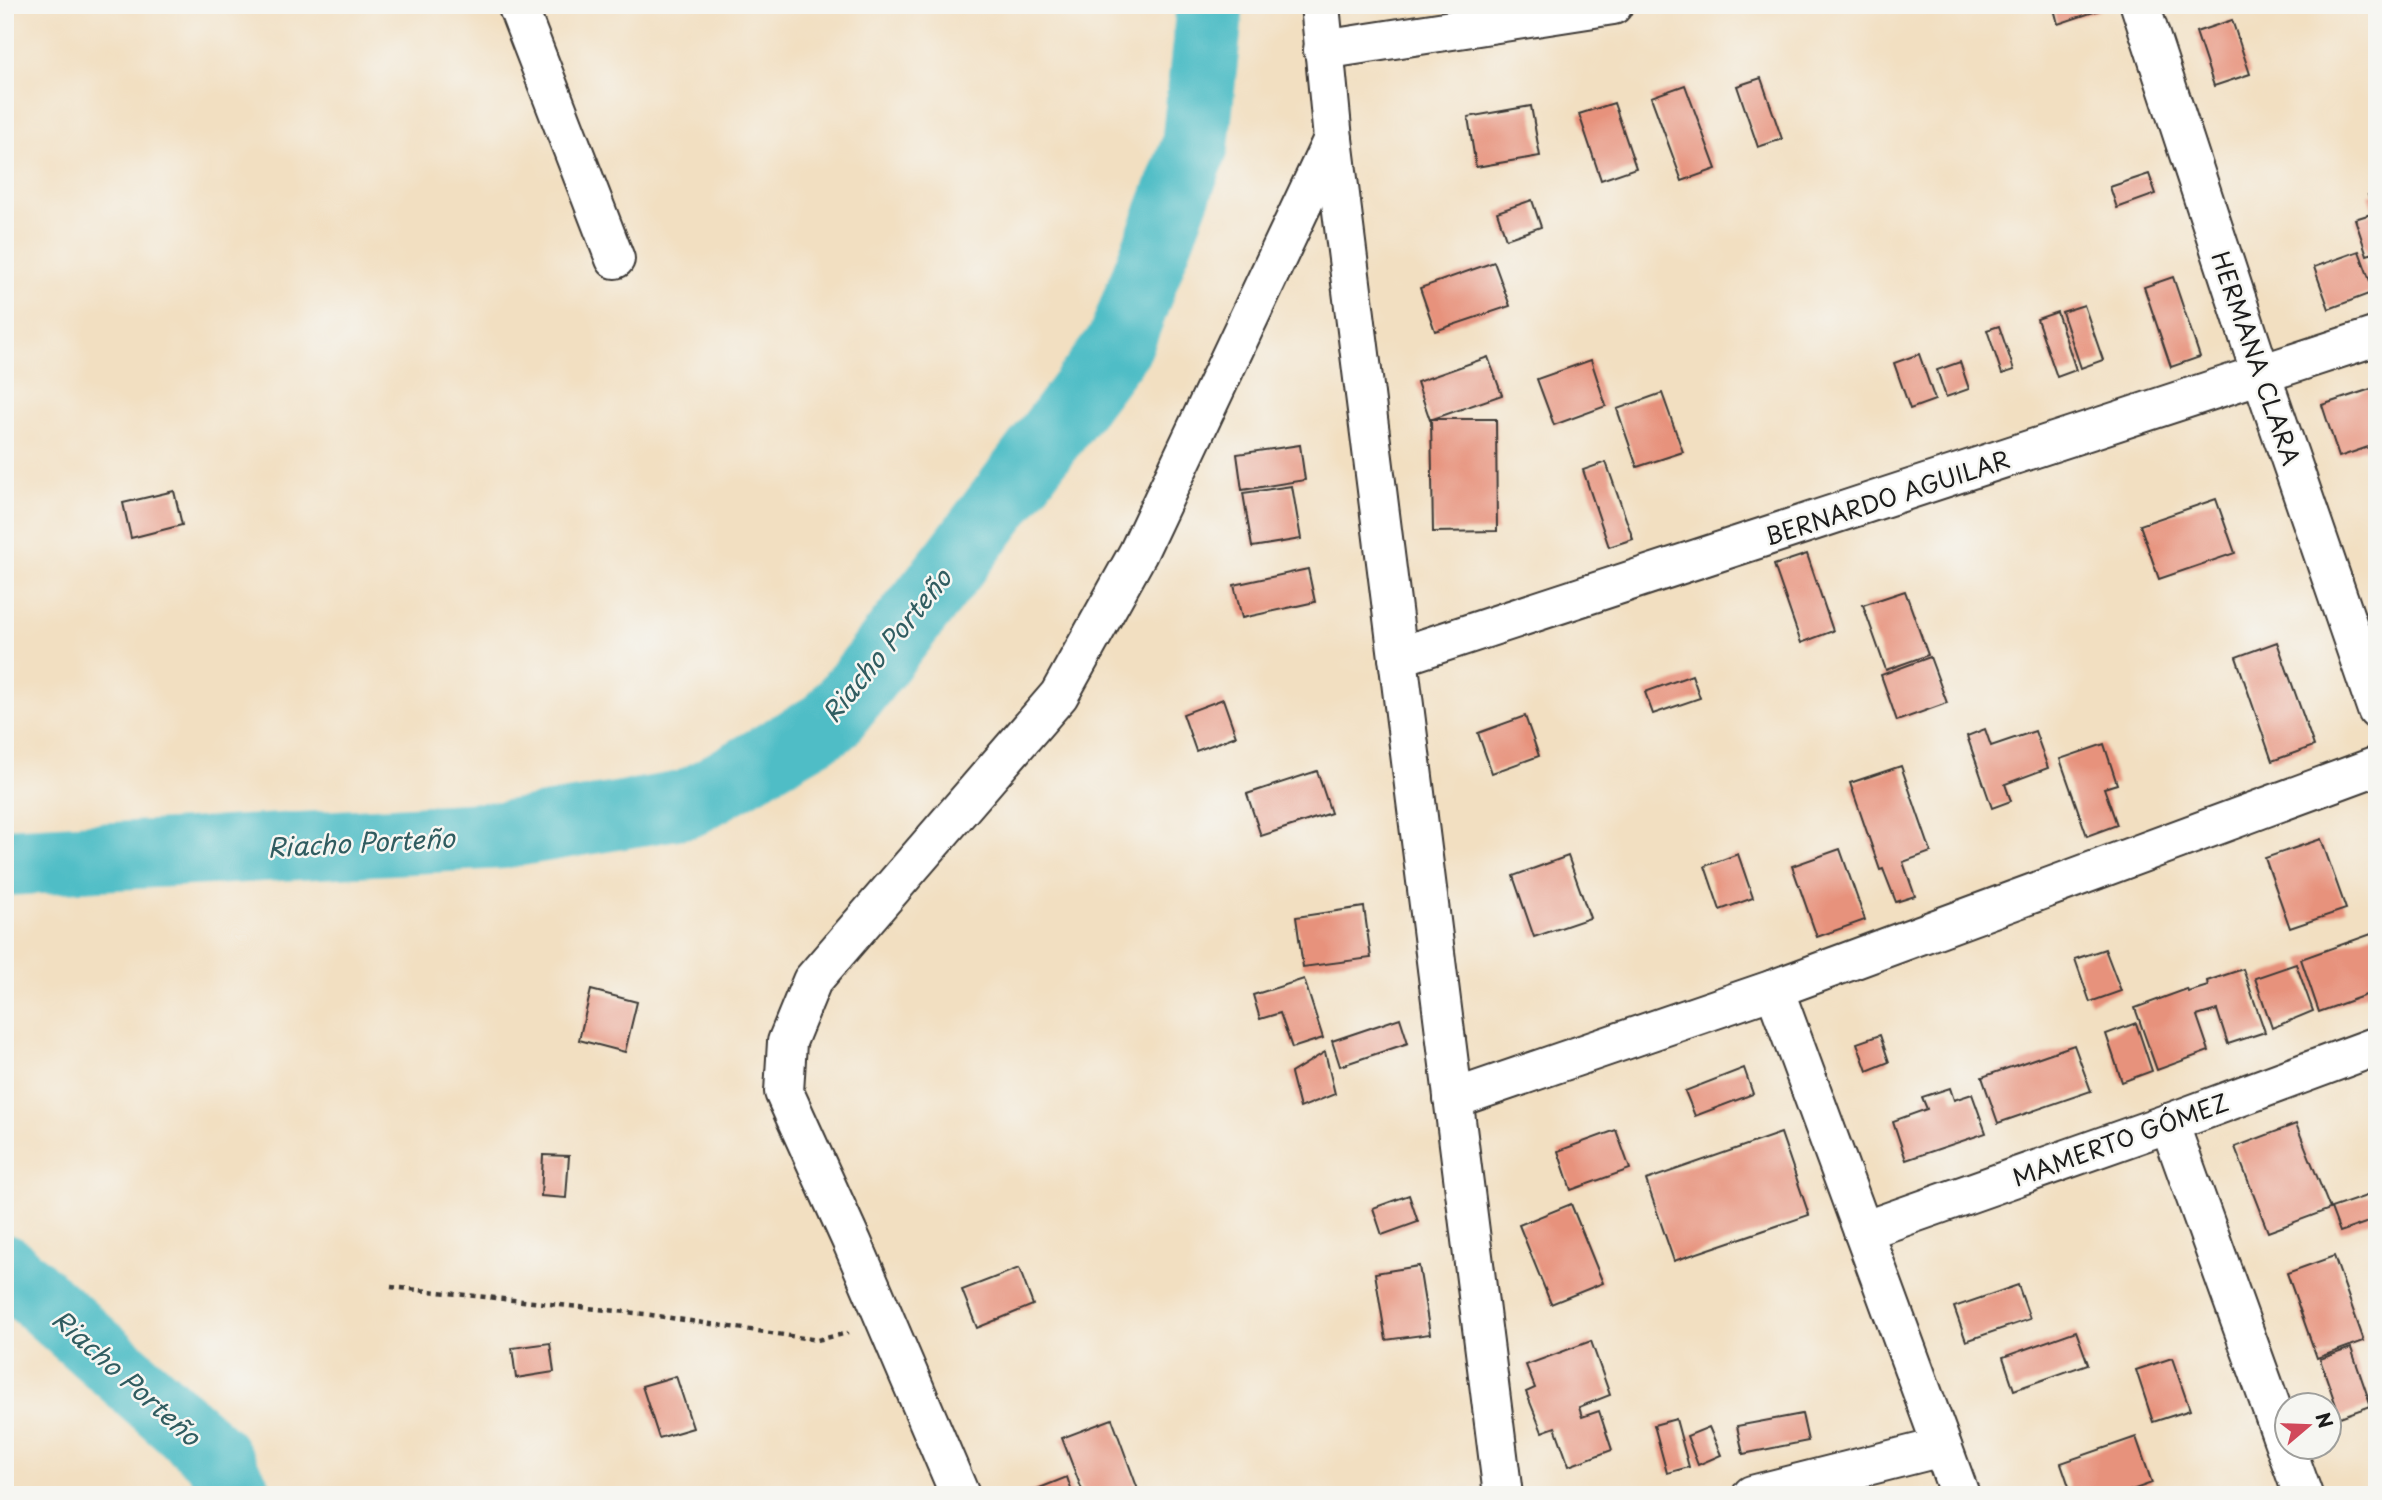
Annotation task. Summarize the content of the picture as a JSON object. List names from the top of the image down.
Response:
{
  "streets": {
    "street": ["HERMANA CLARA", "BERNARDO AGUILAR", "MAMERTO GÓMEZ"]
  },
  "crossings": [
    ["HERMANA CLARA", "BERNARDO AGUILAR"]
  ],
  "water": ["Riacho Porteño"],
  "north": "right"
}
